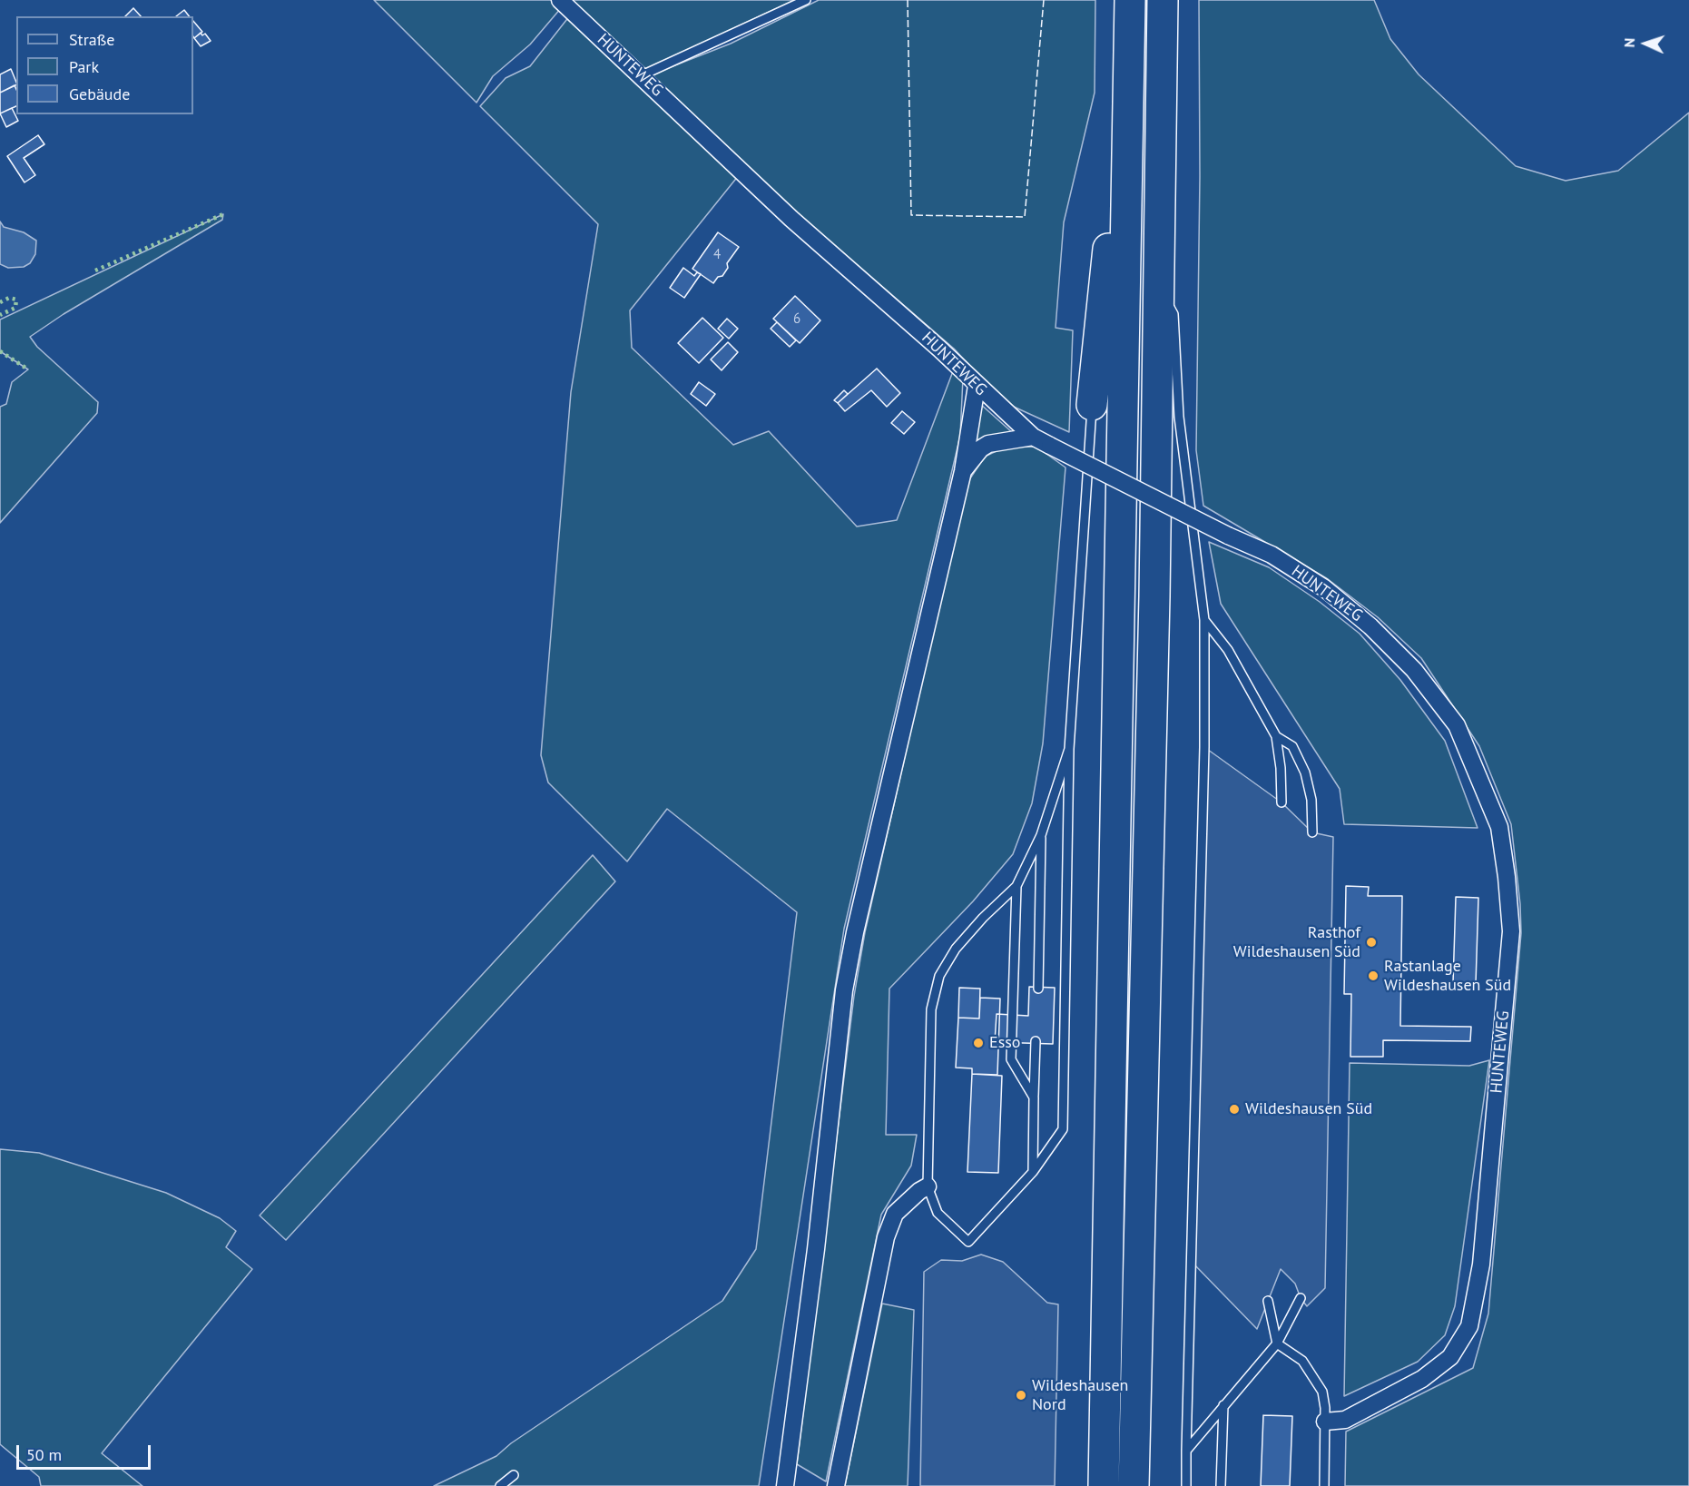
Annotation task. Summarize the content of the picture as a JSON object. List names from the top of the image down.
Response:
{
  "streets": {
    "street": ["HUNTEWEG"]
  },
  "places": [
    "Rasthof Wildeshausen Süd",
    "Rastanlage Wildeshausen Süd",
    "Esso",
    "Wildeshausen Süd",
    "Wildeshausen Nord"
  ],
  "house_numbers": ["4", "6"],
  "legend": ["Straße", "Park", "Gebäude"],
  "scale_bar": "50 m",
  "north": "left"
}
